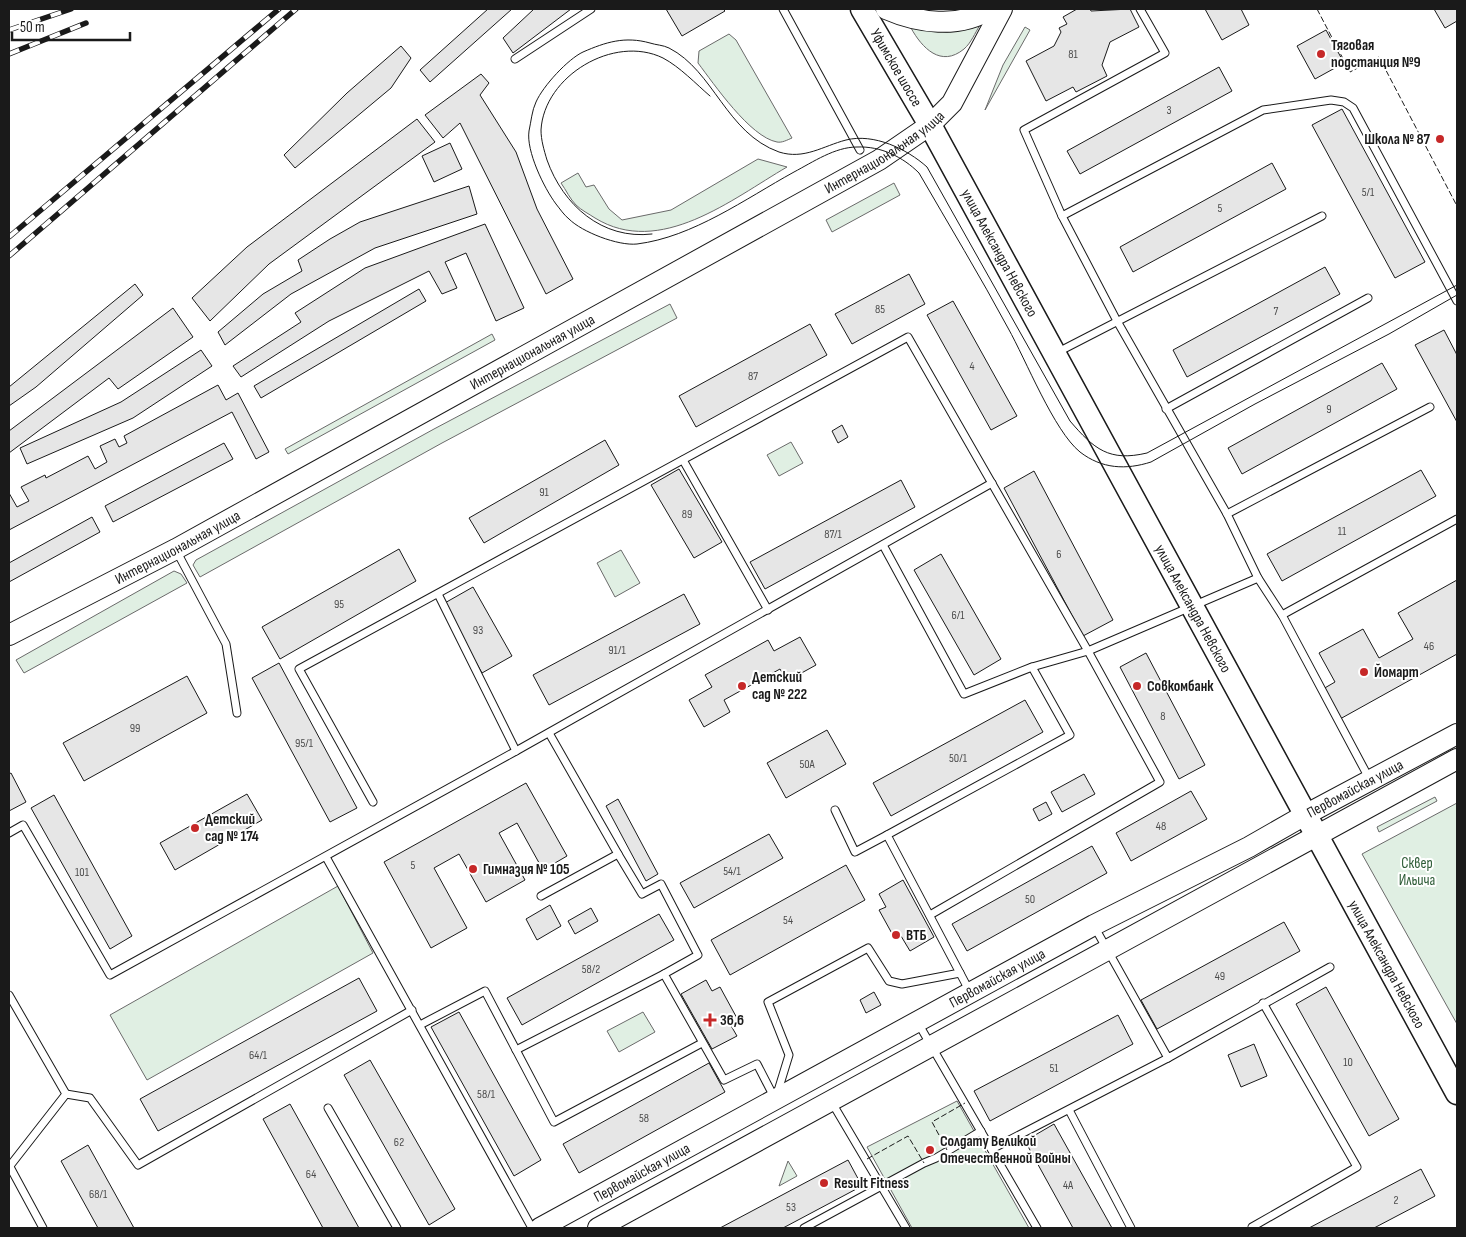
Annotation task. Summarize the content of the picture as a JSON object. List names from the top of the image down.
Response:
{
  "streets": {
    "main road": [
      "Уфимское шоссе",
      "Интернациональная улица",
      "улица Александра Невского",
      "Первомайская улица"
    ]
  },
  "crossings": [
    ["Уфимское шоссе", "Интернациональная улица"],
    ["Уфимское шоссе", "улица Александра Невского"],
    ["Интернациональная улица", "улица Александра Невского"],
    ["улица Александра Невского", "Первомайская улица"]
  ],
  "parks": ["Сквер Ильича"],
  "places": {
    "other": [
      "Тяговая подстанция №9",
      "Школа № 87",
      "Йомарт",
      "Детский сад № 222",
      "Совкомбанк",
      "Детский сад № 174",
      "Гимназия № 105",
      "ВТБ",
      "Солдату Великой Отечественной Войны",
      "Result Fitness"
    ],
    "health": ["36,6"]
  },
  "house_numbers": [
    "81",
    "3",
    "5/1",
    "5",
    "85",
    "7",
    "4",
    "87",
    "9",
    "91",
    "89",
    "11",
    "87/1",
    "6",
    "95",
    "6/1",
    "93",
    "46",
    "91/1",
    "8",
    "99",
    "95/1",
    "50/1",
    "50А",
    "48",
    "5",
    "54/1",
    "101",
    "50",
    "54",
    "58/2",
    "49",
    "64/1",
    "10",
    "51",
    "58/1",
    "58",
    "62",
    "64",
    "4А",
    "68/1",
    "2",
    "53"
  ],
  "scale_bar": "50 m"
}
